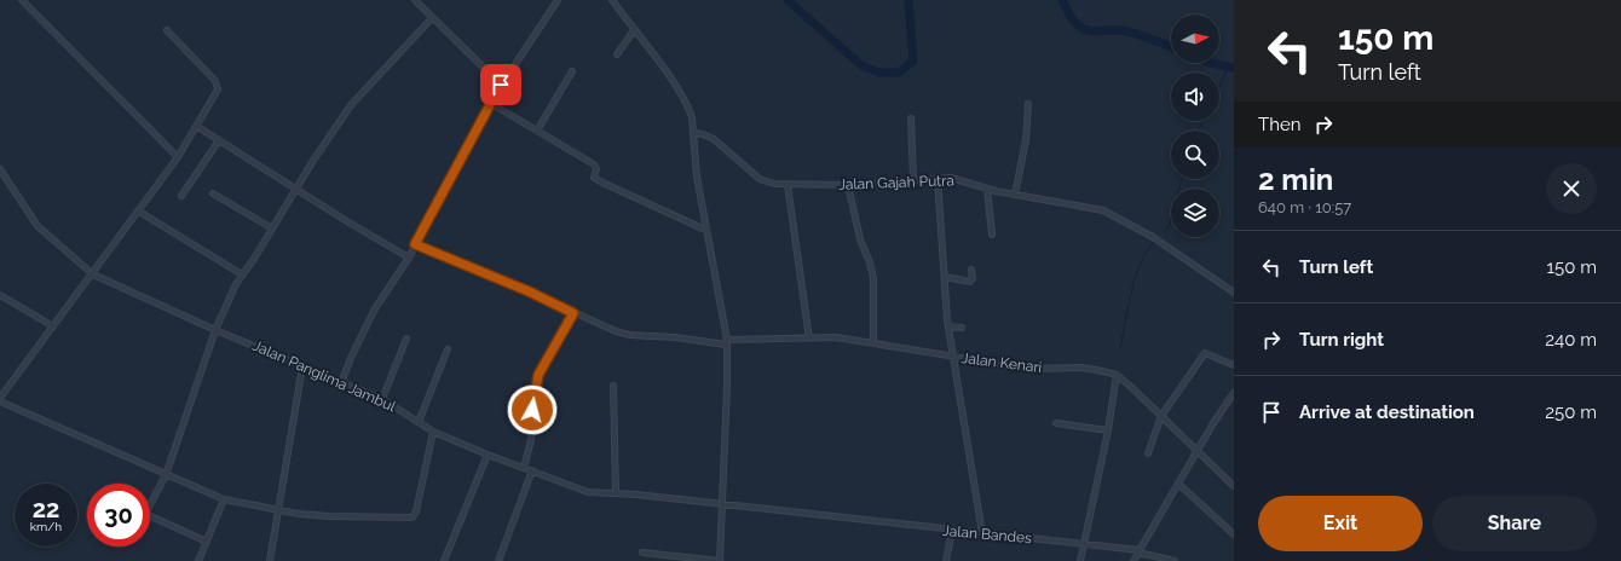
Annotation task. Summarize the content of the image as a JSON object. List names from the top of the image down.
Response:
{
  "streets": {
    "street": [
      "Jalan Gajah Putra",
      "Jalan Kenari",
      "Jalan Panglima Jambul",
      "Jalan Bandes"
    ]
  },
  "crossings": [
    ["Jalan Panglima Jambul", "Jalan Bandes"]
  ],
  "north": "right",
  "page": {
    "turn": ["150 m", "Turn left"],
    "then": "Then",
    "heading": ["2 min", "640 m · 10:57"],
    "list": [
      {
        "name": "Turn left",
        "value": "150 m"
      },
      {
        "name": "Turn right",
        "value": "240 m"
      },
      {
        "name": "Arrive at destination",
        "value": "250 m"
      }
    ],
    "speed": "22 km/h",
    "limit": "30",
    "buttons": ["Exit", "Share"]
  }
}
